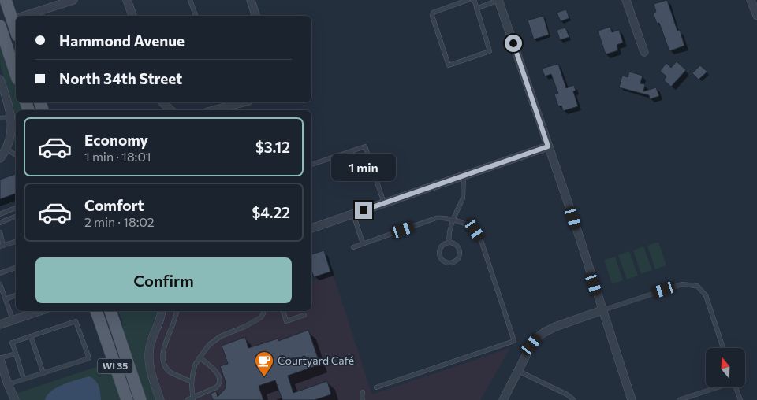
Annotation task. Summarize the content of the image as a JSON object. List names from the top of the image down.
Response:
{
  "streets": {
    "main road": ["WI 35"]
  },
  "places": {
    "cafe": ["Courtyard Café"]
  },
  "north": "top",
  "page": {
    "banner": ["Hammond Avenue", "North 34th Street"],
    "list": [
      {
        "name": "Economy",
        "note": "1 min · 18:01",
        "value": "$3.12"
      },
      {
        "name": "Comfort",
        "note": "2 min · 18:02",
        "value": "$4.22"
      }
    ],
    "bubble": "1 min",
    "buttons": "Confirm"
  }
}
